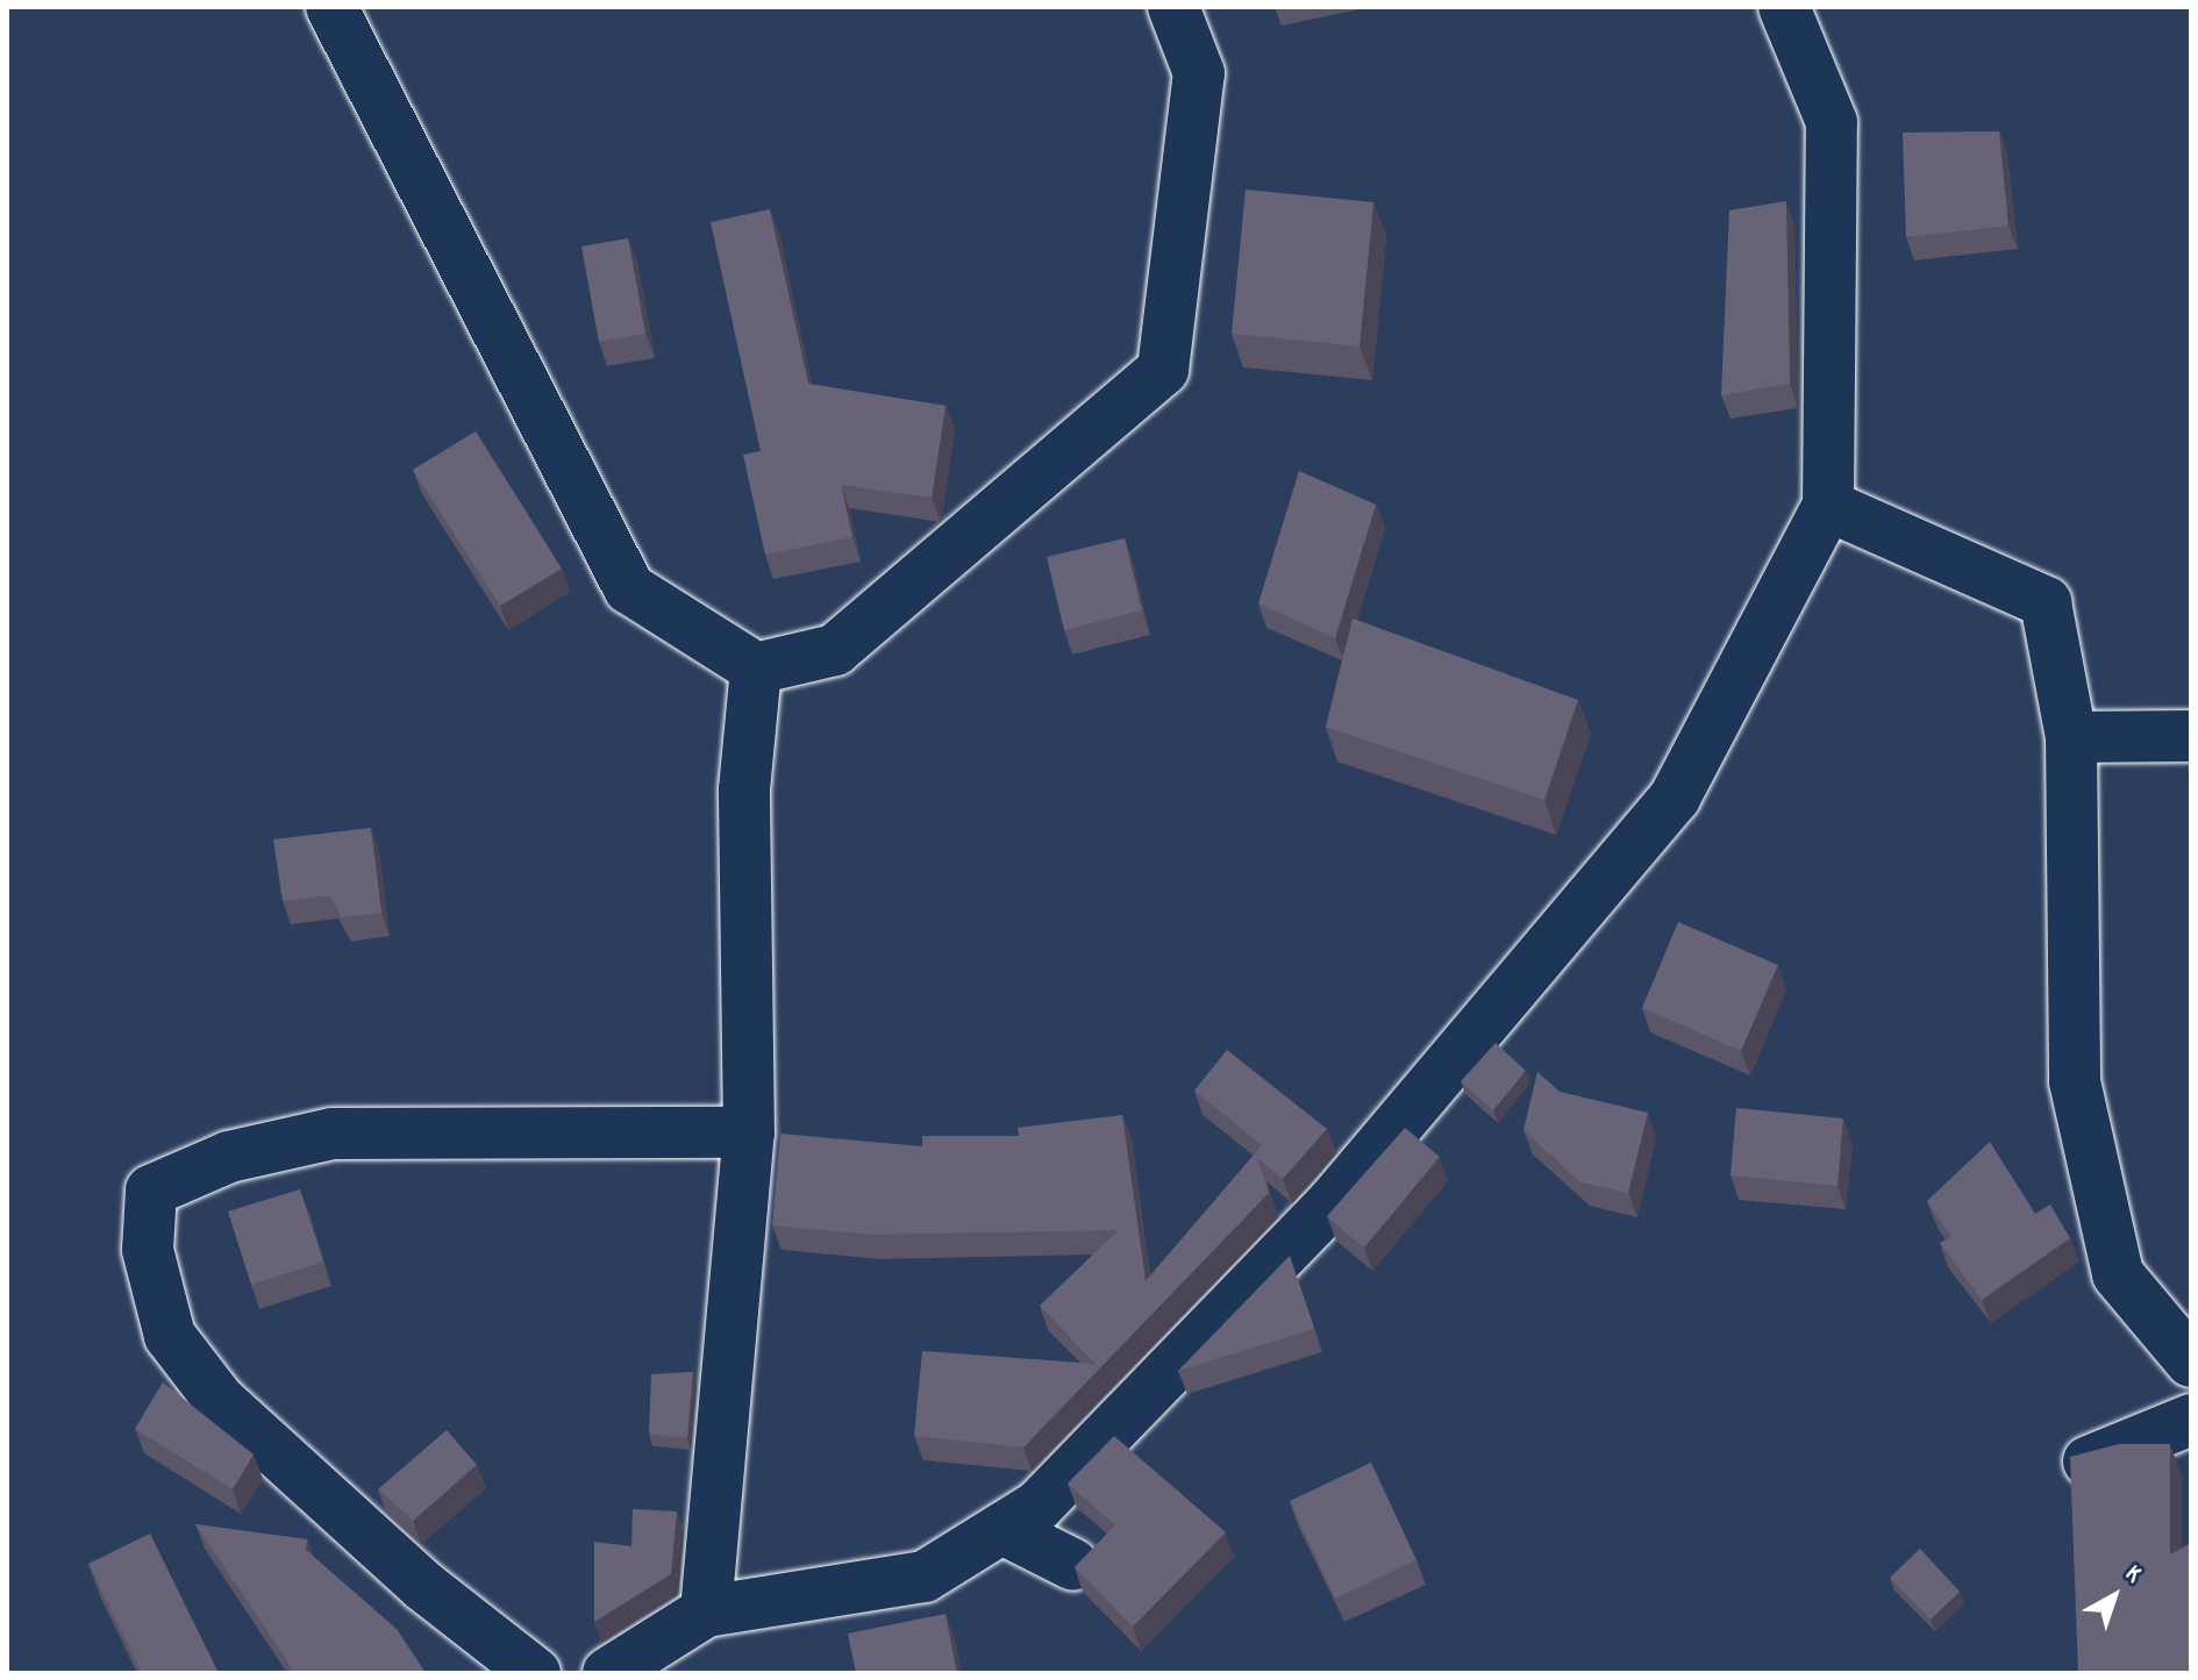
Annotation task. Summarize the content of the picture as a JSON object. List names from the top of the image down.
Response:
{
  "north": "top right"
}
